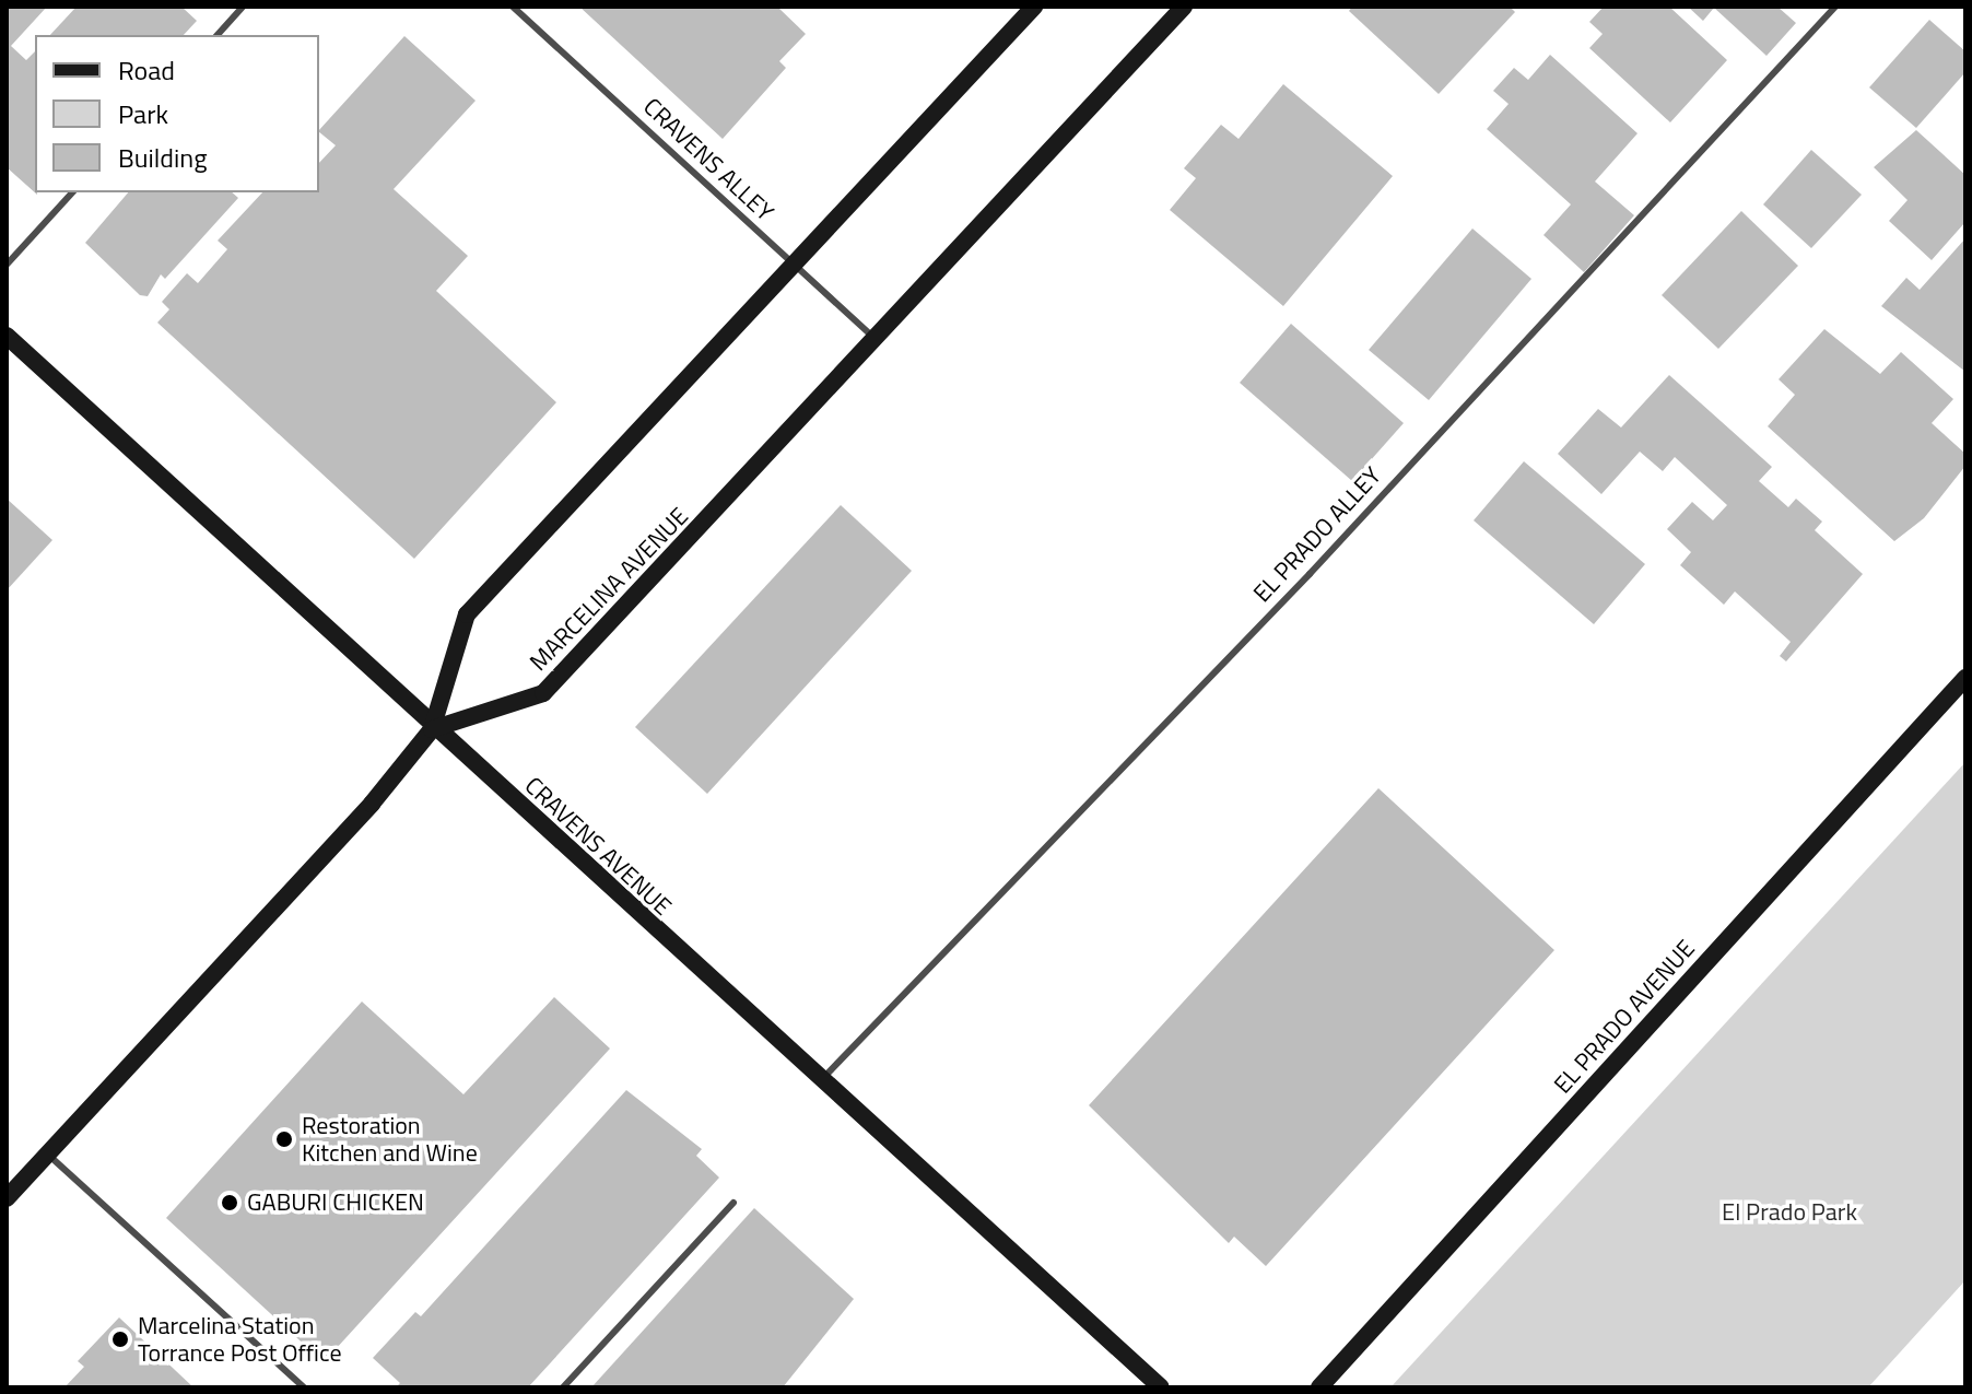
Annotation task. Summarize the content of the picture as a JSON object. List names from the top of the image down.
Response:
{
  "streets": {
    "street": ["MARCELINA AVENUE", "CRAVENS AVENUE", "EL PRADO AVENUE"],
    "lane": ["CRAVENS ALLEY", "EL PRADO ALLEY"]
  },
  "crossings": [
    ["CRAVENS ALLEY", "MARCELINA AVENUE"],
    ["EL PRADO ALLEY", "CRAVENS AVENUE"],
    ["MARCELINA AVENUE", "CRAVENS AVENUE"]
  ],
  "parks": ["El Prado Park"],
  "places": ["Restoration Kitchen and Wine", "GABURI CHICKEN", "Marcelina Station Torrance Post Office"],
  "legend": ["Road", "Park", "Building"]
}
